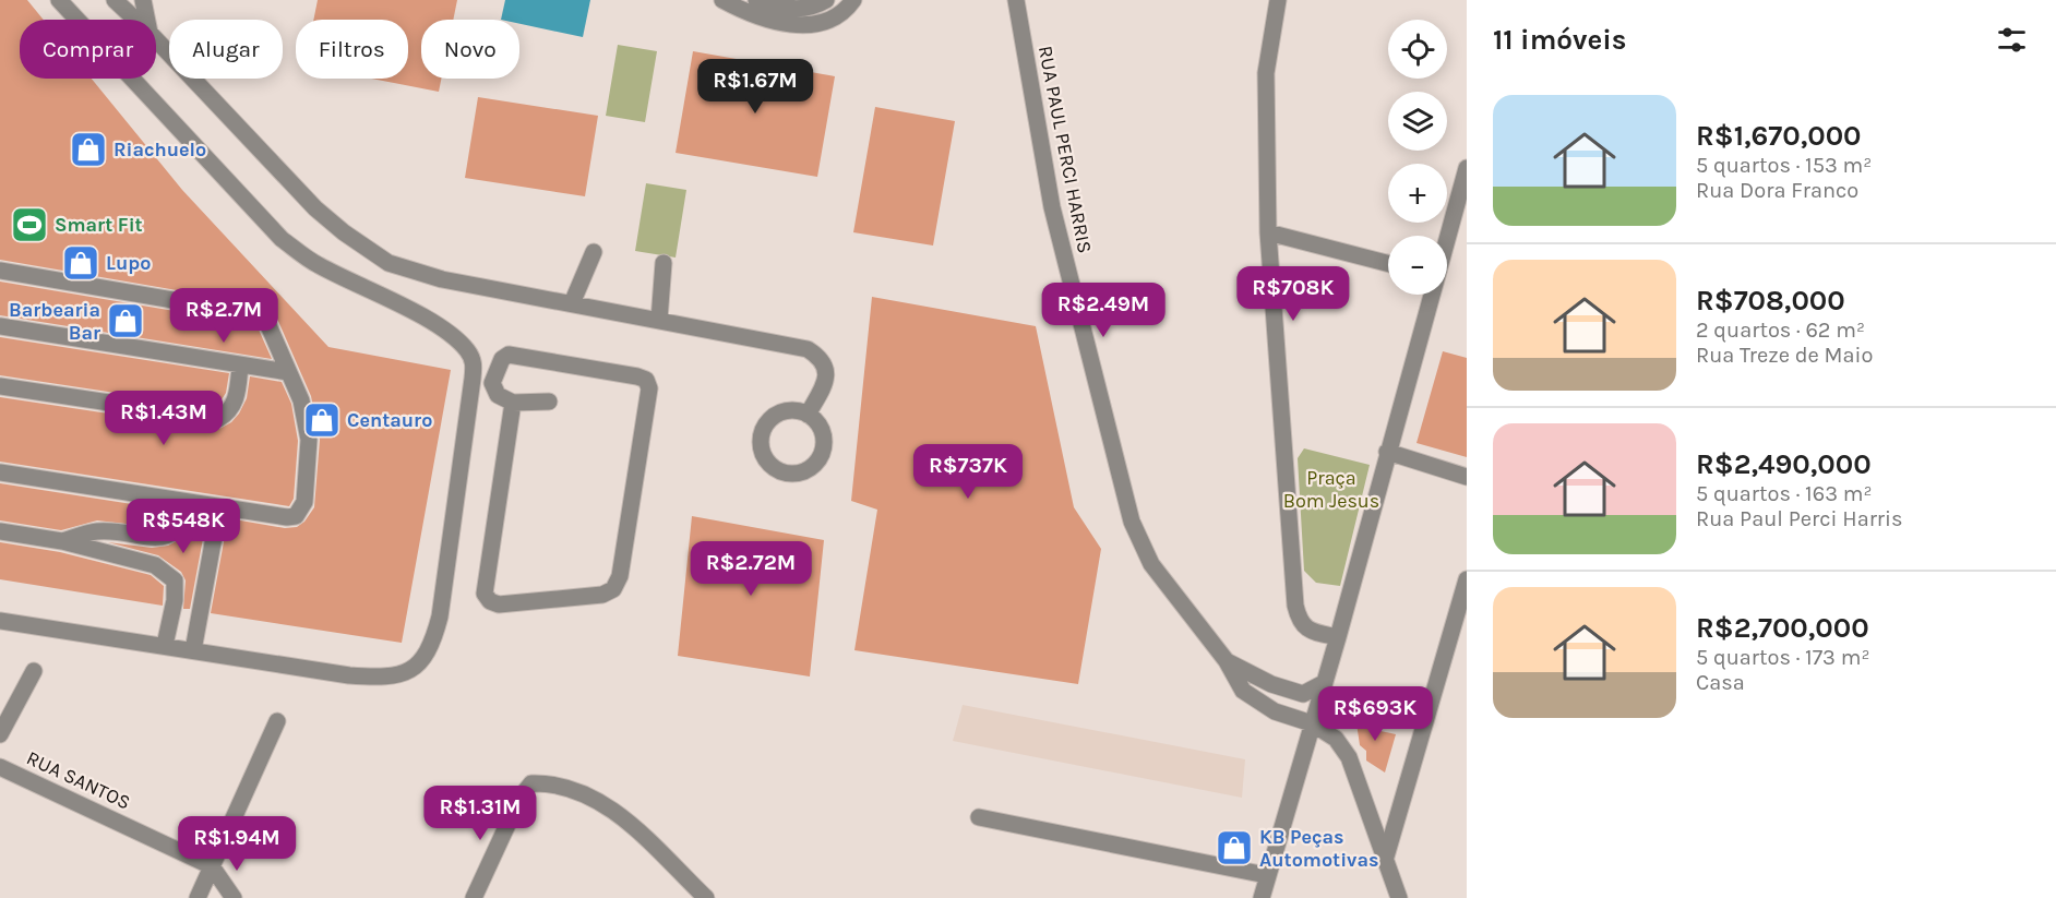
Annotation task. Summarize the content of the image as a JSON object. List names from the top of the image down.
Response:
{
  "streets": {
    "street": ["RUA PAUL PERCI HARRIS", "RUA SANTOS"]
  },
  "parks": ["Praça Bom Jesus"],
  "places": {
    "shop": [
      "Riachuelo",
      "Lupo",
      "Barbearia Bar",
      "Centauro",
      "KB Peças Automotivas"
    ],
    "sports": ["Smart Fit"]
  },
  "page": {
    "heading": "11 imóveis",
    "map_buttons": ["+", "−"],
    "chip": [
      "Comprar",
      "Alugar",
      "Filtros",
      "Novo"
    ],
    "price": [
      "R$1.67M",
      "R$708K",
      "R$2.49M",
      "R$2.7M",
      "R$1.43M",
      "R$737K",
      "R$548K",
      "R$2.72M",
      "R$693K",
      "R$1.31M",
      "R$1.94M"
    ],
    "list": [
      {
        "name": "R$1,670,000",
        "note": "5 quartos · 153 m² · Rua Dora Franco"
      },
      {
        "name": "R$708,000",
        "note": "2 quartos · 62 m² · Rua Treze de Maio"
      },
      {
        "name": "R$2,490,000",
        "note": "5 quartos · 163 m² · Rua Paul Perci Harris"
      },
      {
        "name": "R$2,700,000",
        "note": "5 quartos · 173 m² · Casa"
      }
    ]
  }
}
